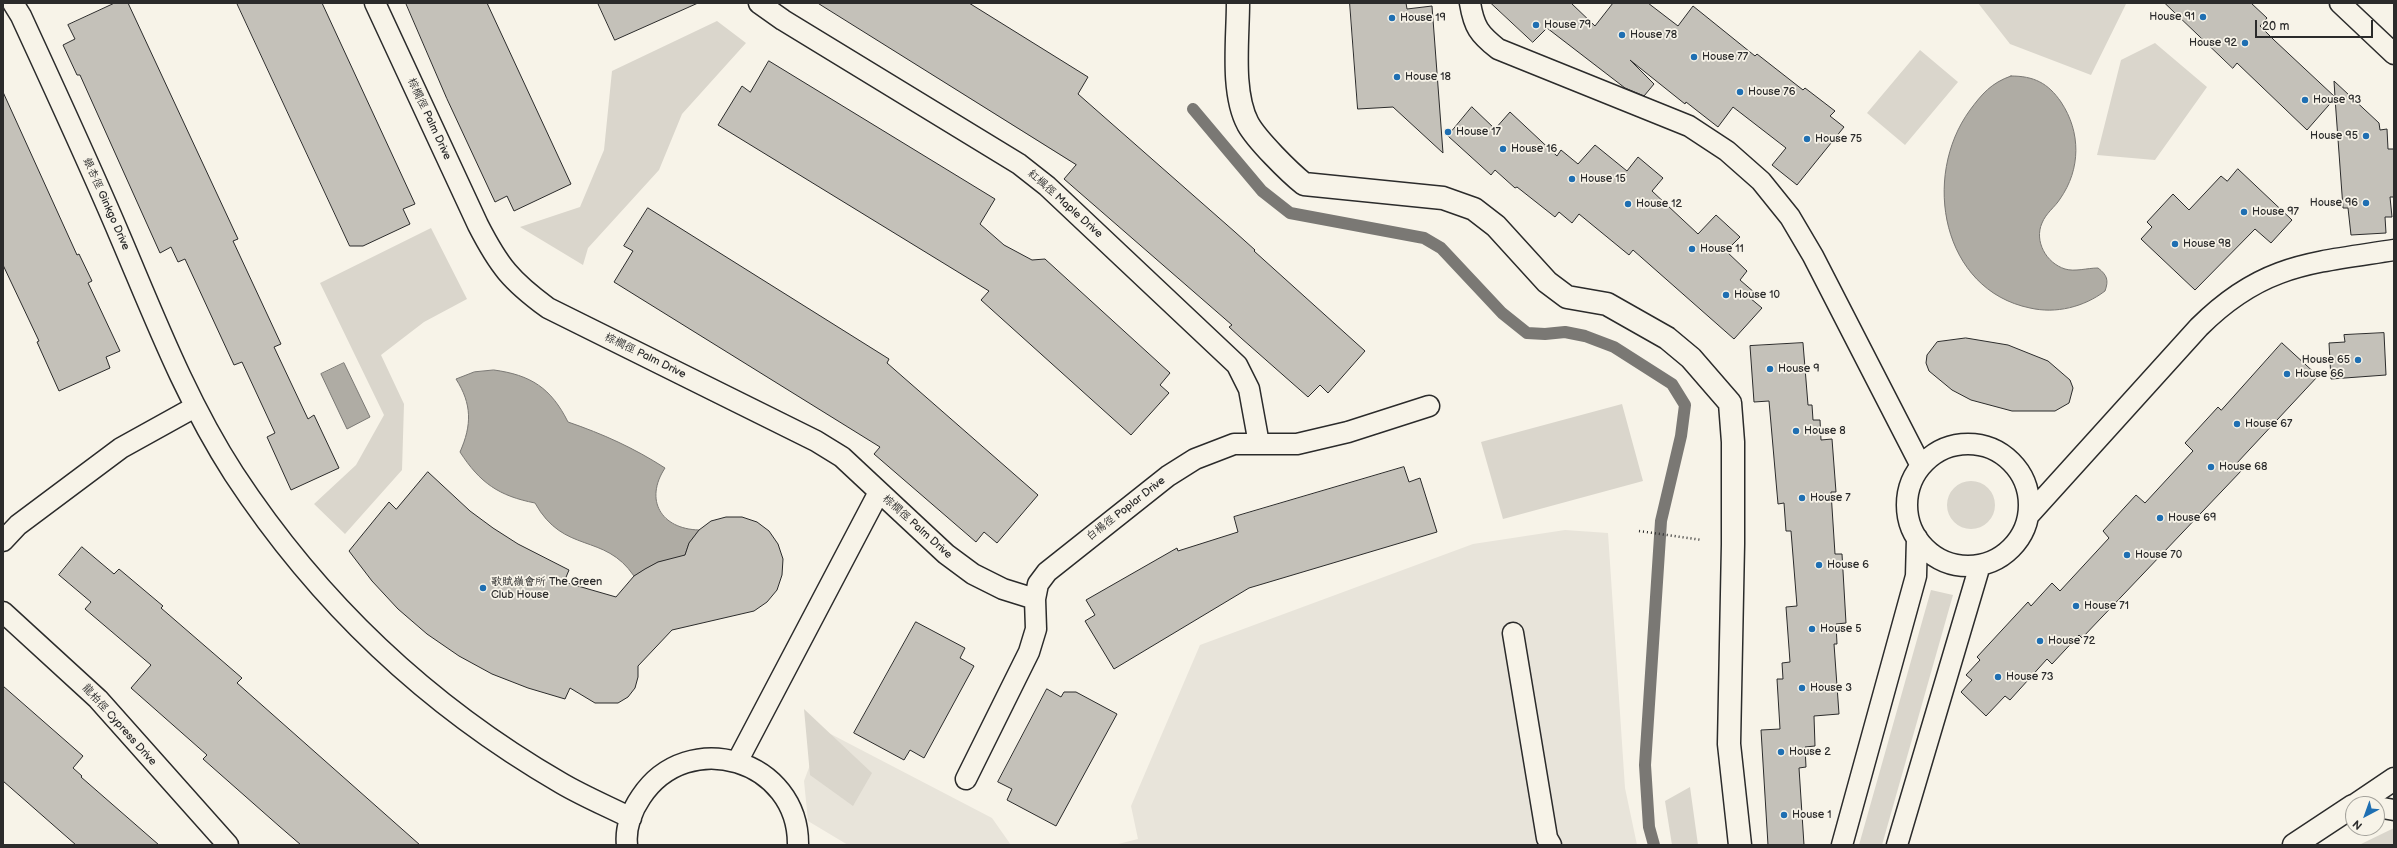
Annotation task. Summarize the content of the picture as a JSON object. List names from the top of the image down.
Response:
{
  "streets": {
    "lane": [
      "棕櫚徑 Palm Drive",
      "銀杏徑 Ginkgo Drive",
      "紅楓徑 Maple Drive",
      "白楊徑 Poplar Drive",
      "龍柏徑 Cypress Drive"
    ]
  },
  "crossings": [
    ["棕櫚徑 Palm Drive", "白楊徑 Poplar Drive"],
    ["紅楓徑 Maple Drive", "白楊徑 Poplar Drive"]
  ],
  "places": [
    "House 91",
    "House 19",
    "House 79",
    "House 78",
    "House 92",
    "House 77",
    "House 18",
    "House 76",
    "House 93",
    "House 17",
    "House 95",
    "House 75",
    "House 16",
    "House 15",
    "House 96",
    "House 12",
    "House 97",
    "House 98",
    "House 11",
    "House 10",
    "House 65",
    "House 9",
    "House 66",
    "House 67",
    "House 8",
    "House 68",
    "House 7",
    "House 69",
    "House 70",
    "House 6",
    "歌賦嶺會所 The Green Club House",
    "House 71",
    "House 5",
    "House 72",
    "House 73",
    "House 3",
    "House 2",
    "House 1"
  ],
  "scale_bar": "20 m",
  "north": "bottom left"
}
